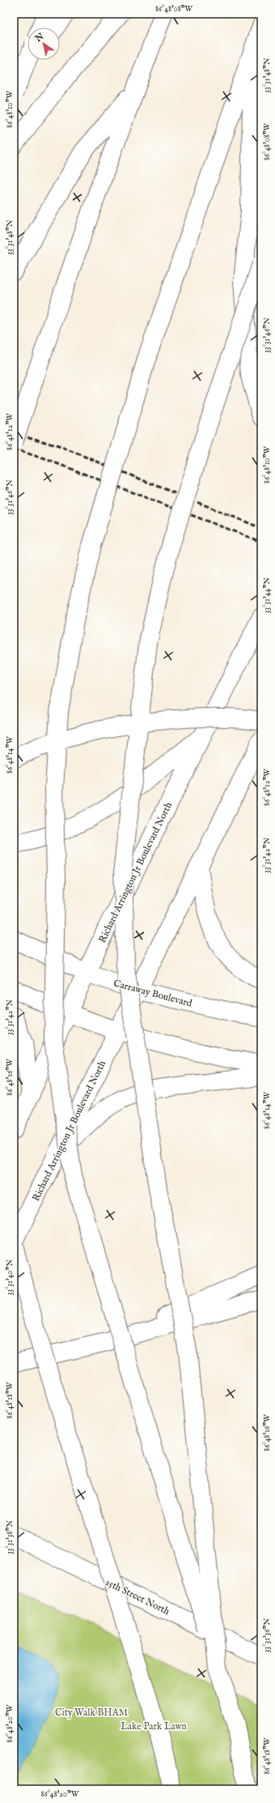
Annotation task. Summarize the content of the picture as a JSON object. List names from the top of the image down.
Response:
{
  "streets": {
    "main road": ["Richard Arrington Jr Boulevard North", "Carraway Boulevard", "25th Street North"]
  },
  "crossings": [
    ["Richard Arrington Jr Boulevard North", "Carraway Boulevard"]
  ],
  "parks": ["City Walk BHAM", "Lake Park Lawn"],
  "north": "top left",
  "coordinates": [
    "86°48'08\"W",
    "33°31'48\"N",
    "86°48'10\"W",
    "33°31'46\"N",
    "86°48'12\"W",
    "33°31'44\"N",
    "86°48'14\"W",
    "33°31'42\"N",
    "86°48'16\"W",
    "33°31'40\"N",
    "86°48'18\"W",
    "33°31'38\"N",
    "33°31'36\"N",
    "86°48'20\"W"
  ]
}
